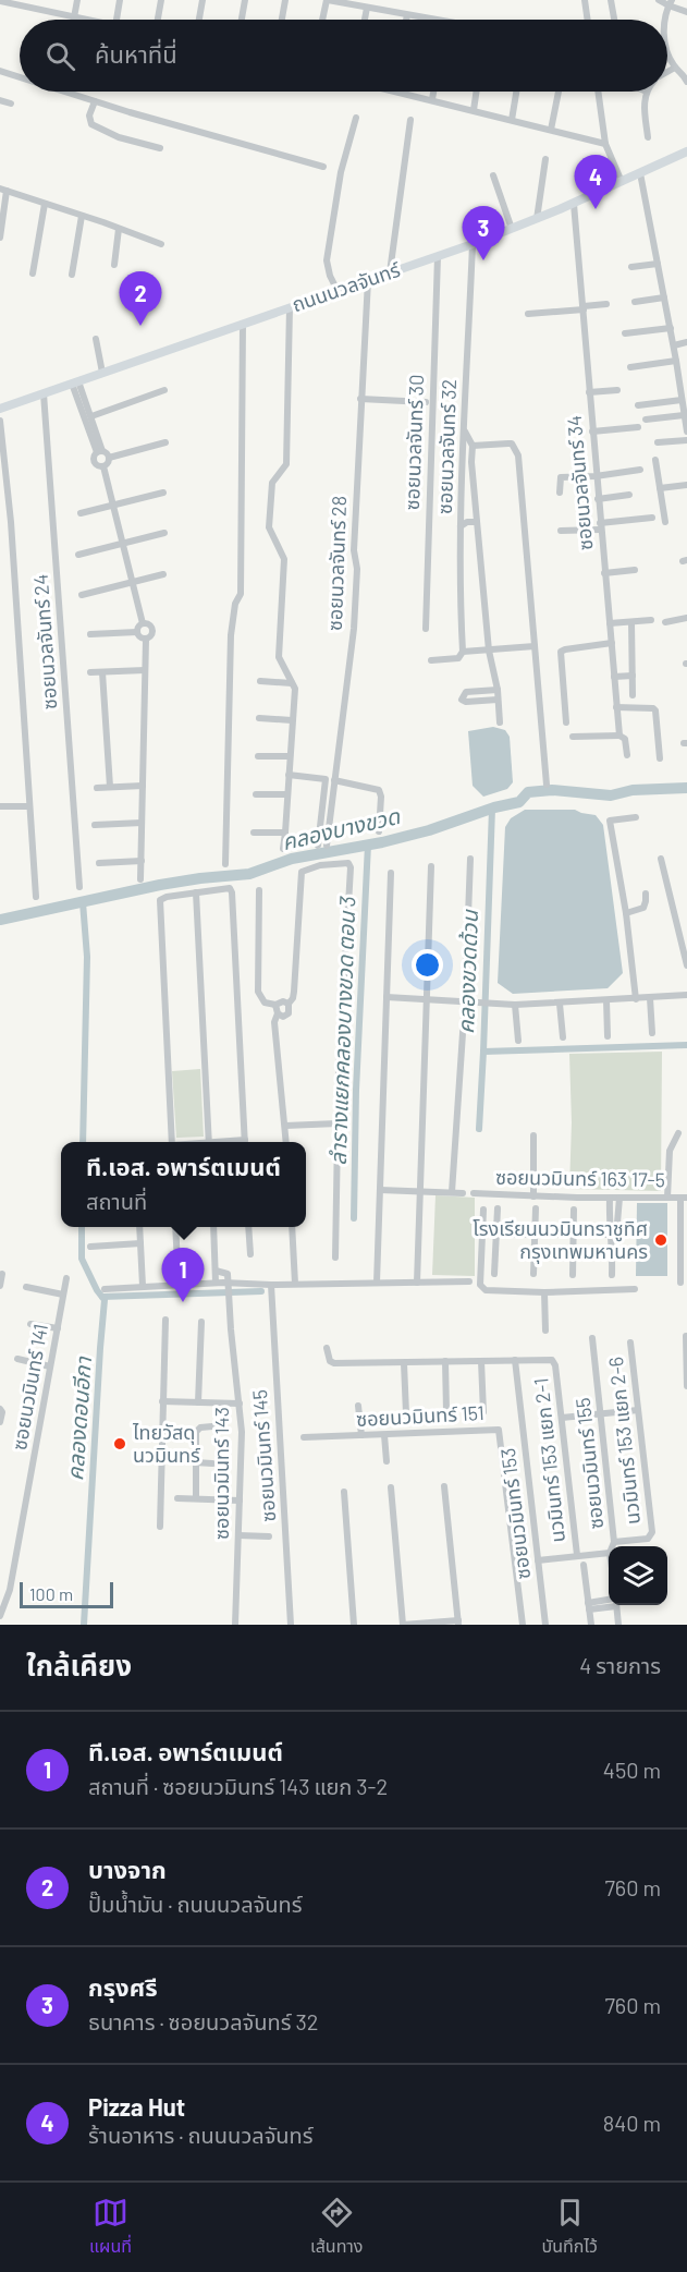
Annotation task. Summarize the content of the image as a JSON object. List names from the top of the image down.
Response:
{
  "streets": {
    "main road": ["ถนนนวลจันทร์"],
    "street": [
      "ซอยนวลจันทร์ 30",
      "ซอยนวลจันทร์ 32",
      "ซอยนวลจันทร์ 34",
      "ซอยนวลจันทร์ 28",
      "ซอยนวลจันทร์ 24",
      "ซอยนวมินทร์ 163 17-5",
      "ซอยนวมินทร์ 141",
      "ซอยนวมินทร์ 151",
      "นวมินทร์ 153 แยก 2-6",
      "ซอยนวมินทร์ 145",
      "นวมินทร์ 153 แยก 2-1",
      "ซอยนวมินทร์ 155",
      "ซอยนวมินทร์ 143",
      "ซอยนวมินทร์ 153"
    ]
  },
  "crossings": [
    ["ถนนนวลจันทร์", "ซอยนวลจันทร์ 30"],
    ["ถนนนวลจันทร์", "ซอยนวลจันทร์ 32"],
    ["ถนนนวลจันทร์", "ซอยนวลจันทร์ 34"],
    ["ถนนนวลจันทร์", "ซอยนวลจันทร์ 28"],
    ["ถนนนวลจันทร์", "ซอยนวลจันทร์ 24"],
    ["นวมินทร์ 153 แยก 2-6", "ซอยนวมินทร์ 155"],
    ["นวมินทร์ 153 แยก 2-1", "ซอยนวมินทร์ 153"]
  ],
  "water": [
    "คลองบางขวด",
    "คลองขวดด้วน",
    "ลำรางแยกคลองบางขวด ตอน 3",
    "คลองดอนอีกา"
  ],
  "places": ["โรงเรียนนวมินทราชูทิศ กรุงเทพมหานคร", "ไทยวัสดุ นวมินทร์"],
  "scale_bar": "100 m",
  "page": {
    "search": "ค้นหาที่นี่",
    "pins": [
      "4",
      "3",
      "2",
      "1"
    ],
    "popup": ["ที.เอส. อพาร์ตเมนต์", "สถานที่"],
    "scale": "100 m",
    "heading": ["ใกล้เคียง", "4 รายการ"],
    "list": [
      {
        "mark": "1",
        "name": "ที.เอส. อพาร์ตเมนต์",
        "note": "สถานที่ · ซอยนวมินทร์ 143 แยก 3-2",
        "value": "450 m"
      },
      {
        "mark": "2",
        "name": "บางจาก",
        "note": "ปั๊มน้ำมัน · ถนนนวลจันทร์",
        "value": "760 m"
      },
      {
        "mark": "3",
        "name": "กรุงศรี",
        "note": "ธนาคาร · ซอยนวลจันทร์ 32",
        "value": "760 m"
      },
      {
        "mark": "4",
        "name": "Pizza Hut",
        "note": "ร้านอาหาร · ถนนนวลจันทร์",
        "value": "840 m"
      }
    ],
    "nav": ["แผนที่", "เส้นทาง", "บันทึกไว้"]
  }
}
